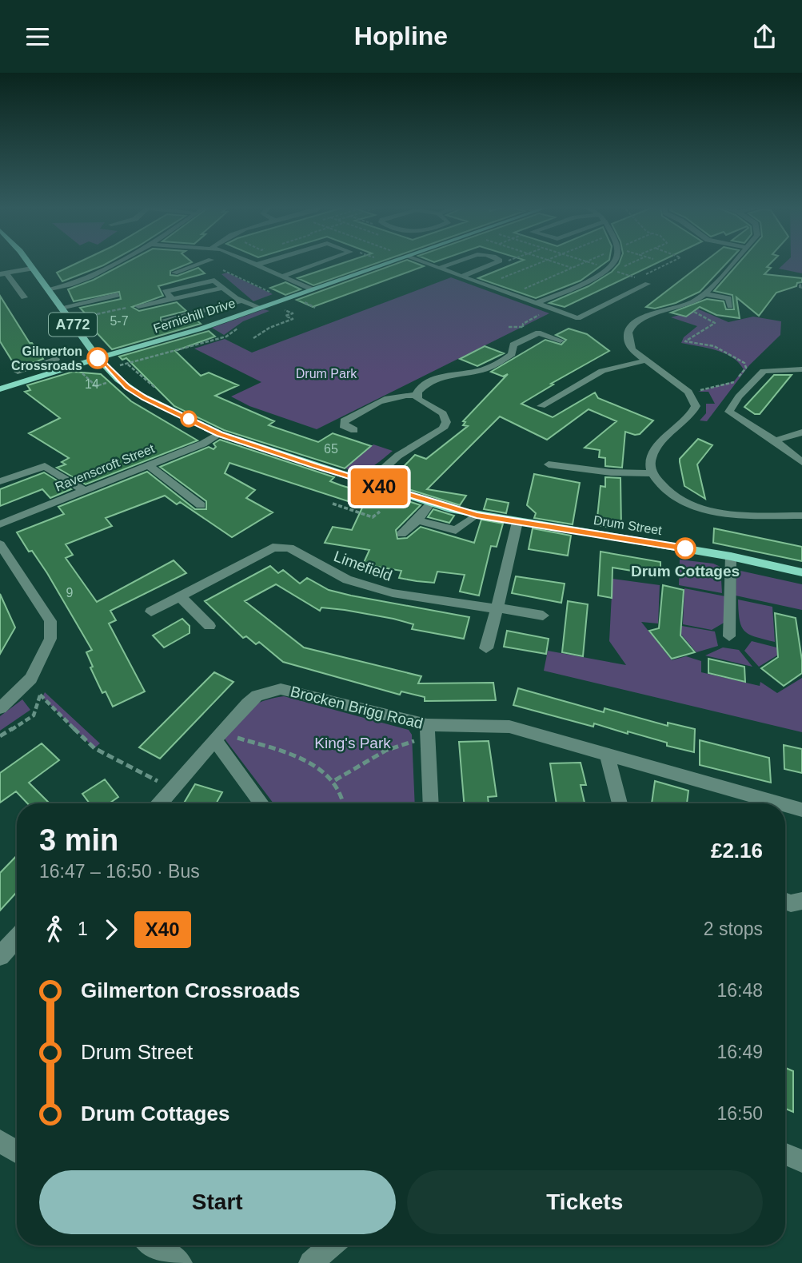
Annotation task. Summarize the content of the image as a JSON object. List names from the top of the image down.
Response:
{
  "streets": {
    "main road": ["Ferniehill Drive", "A772", "Drum Street"],
    "street": ["Ravenscroft Street", "Limefield", "Brocken Brigg Road"]
  },
  "crossings": [
    ["Ferniehill Drive", "Drum Street"],
    ["A772", "Drum Street"],
    ["Ravenscroft Street", "Drum Street"]
  ],
  "parks": ["Drum Park", "King's Park"],
  "places": ["Gilmerton Crossroads", "Drum Cottages"],
  "lines": ["bus line X40"],
  "house_numbers": [
    "5-7",
    "14",
    "65",
    "9"
  ],
  "page": {
    "header": "Hopline",
    "on_map": "X40",
    "heading": ["3 min", "16:47 – 16:50 · Bus", "£2.16"],
    "legs": ["1", "X40", "2 stops"],
    "list": [
      {
        "name": "Gilmerton Crossroads",
        "value": "16:48"
      },
      {
        "name": "Drum Street",
        "value": "16:49"
      },
      {
        "name": "Drum Cottages",
        "value": "16:50"
      }
    ],
    "buttons": ["Start", "Tickets"]
  }
}
